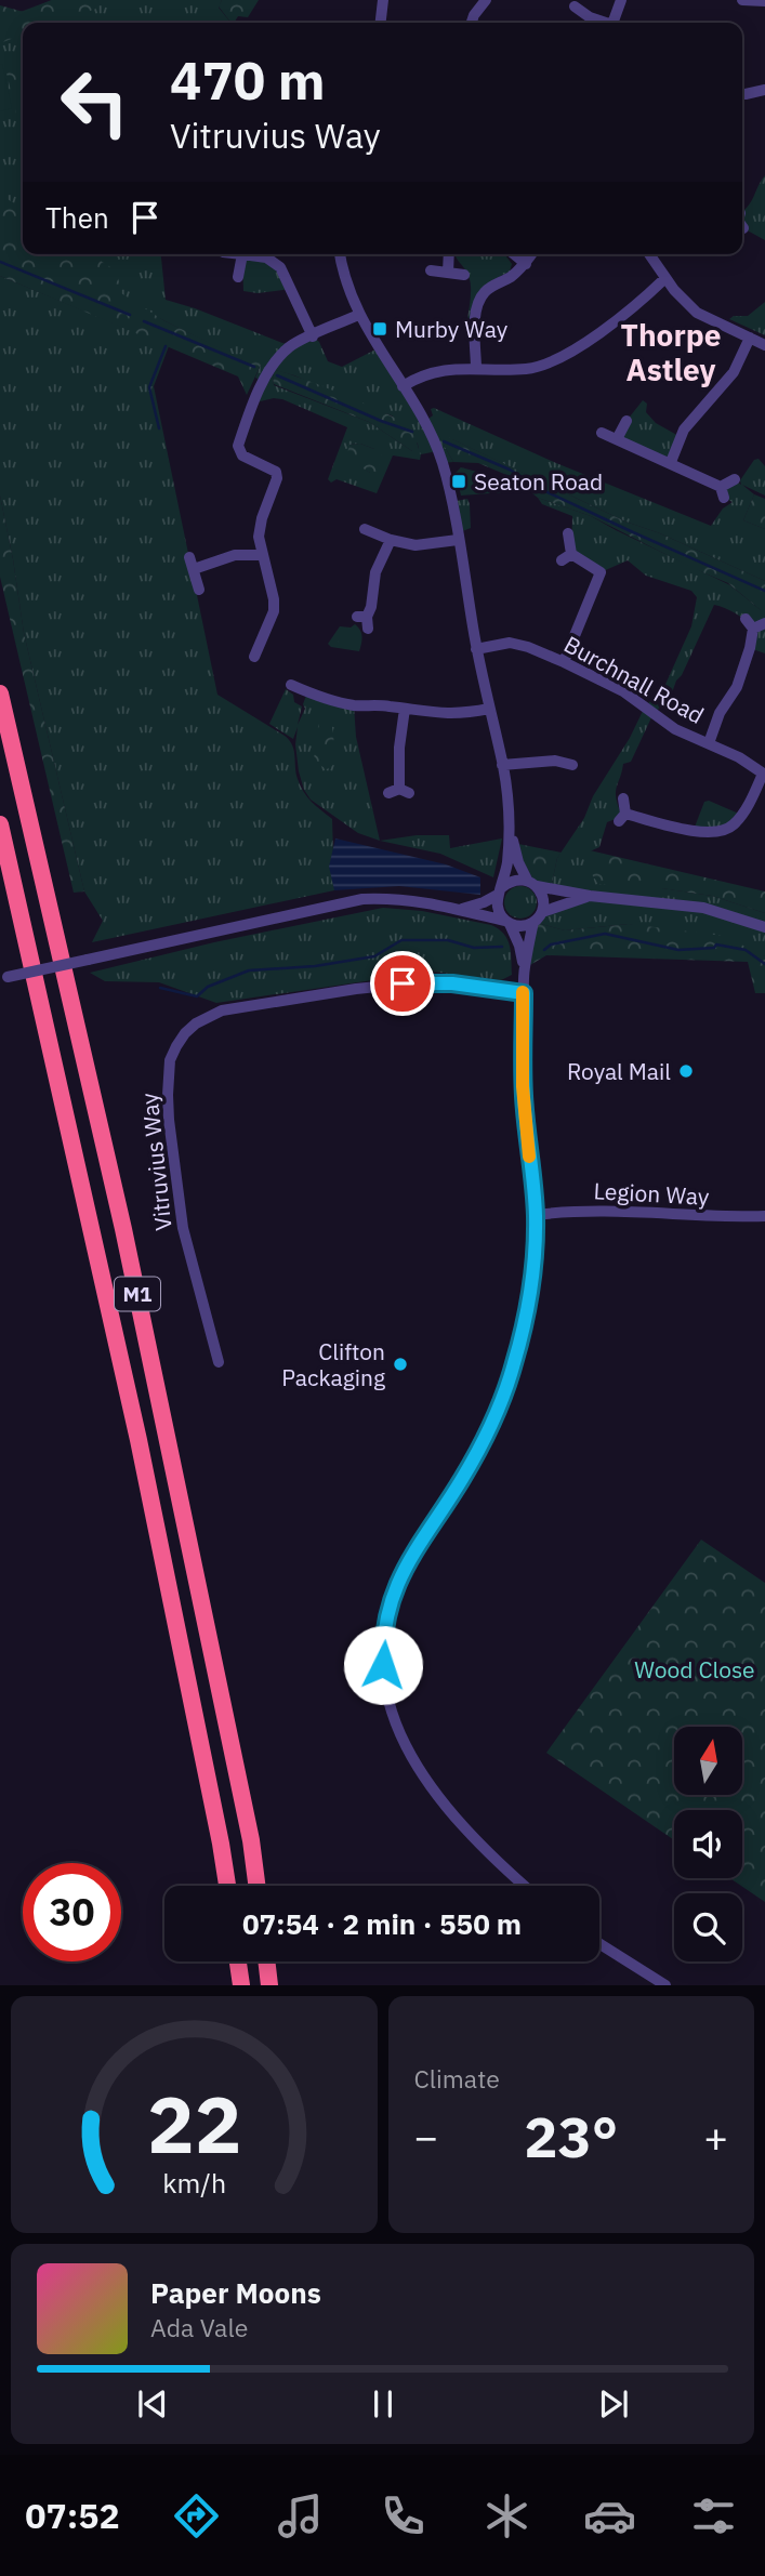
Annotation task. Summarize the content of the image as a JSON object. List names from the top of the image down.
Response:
{
  "streets": {
    "highway": ["M1"],
    "street": ["Burchnall Road", "Vitruvius Way", "Legion Way"]
  },
  "districts": ["Thorpe Astley"],
  "parks": ["Wood Close"],
  "places": {
    "transit": ["Murby Way", "Seaton Road"],
    "other": ["Royal Mail", "Clifton Packaging"]
  },
  "north": "top",
  "page": {
    "turn": ["470 m", "Vitruvius Way"],
    "then": "Then",
    "limit": "30",
    "trip": "07:54 · 2 min · 550 m",
    "tile": "Climate",
    "heat": ["−", "23°", "+"],
    "song": ["Paper Moons", "Ada Vale"],
    "tabs": "07:52",
    "gauge": ["22", "km/h"]
  }
}
